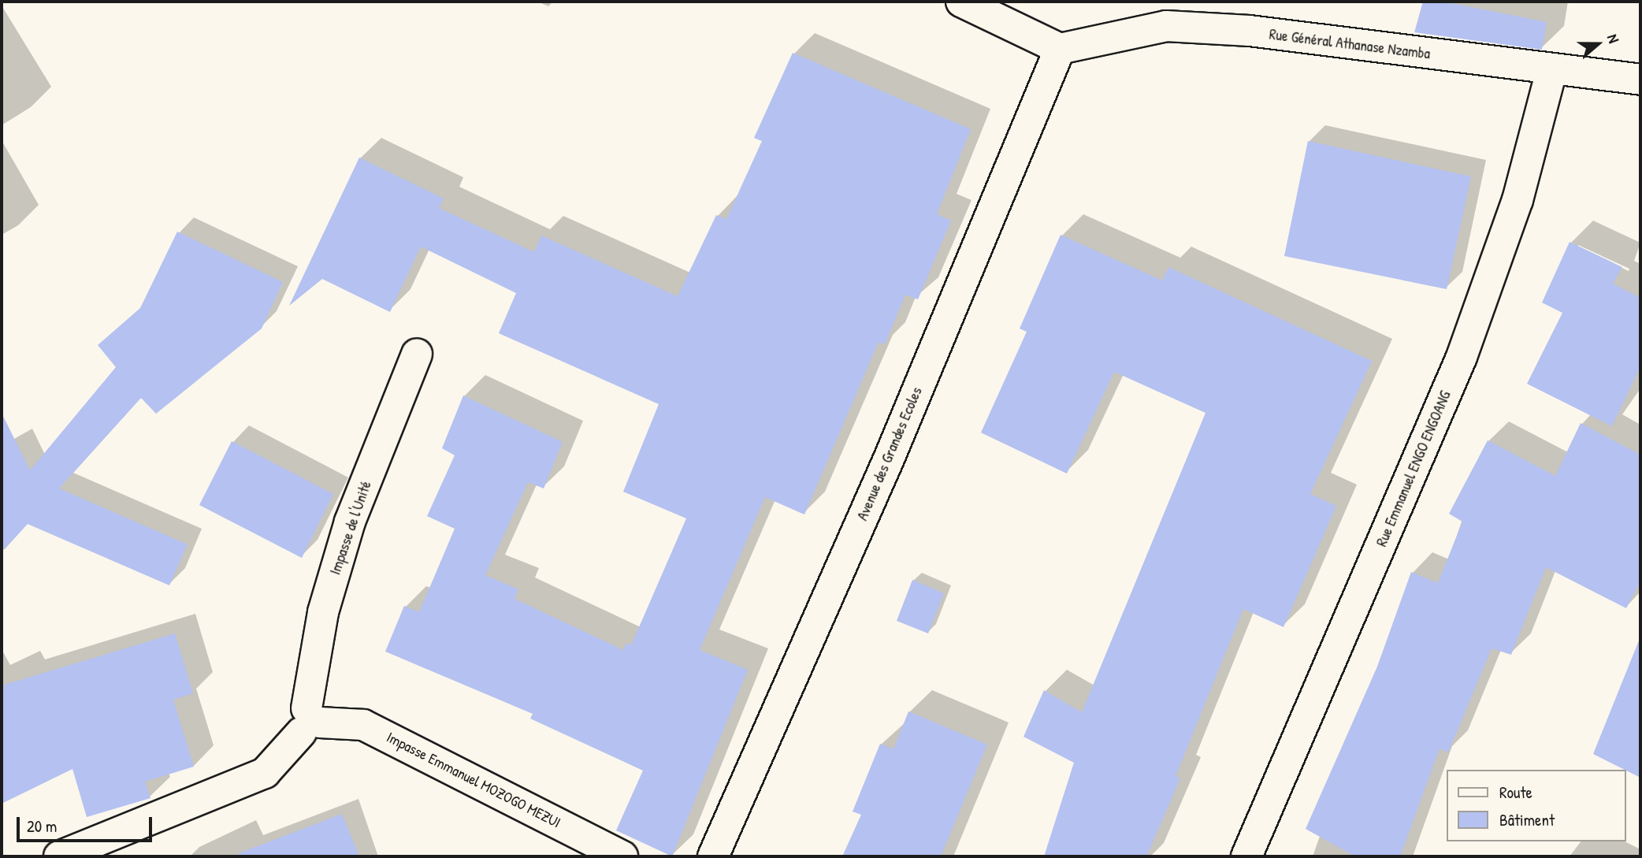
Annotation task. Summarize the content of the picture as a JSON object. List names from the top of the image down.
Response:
{
  "streets": {
    "street": [
      "Rue Général Athanase Nzamba",
      "Avenue des Grandes Ecoles",
      "Rue Emmanuel ENGO ENGOANG",
      "Impasse de l'Unité",
      "Impasse Emmanuel MOZOGO MEZUI"
    ]
  },
  "crossings": [
    ["Rue Général Athanase Nzamba", "Avenue des Grandes Ecoles"],
    ["Rue Général Athanase Nzamba", "Rue Emmanuel ENGO ENGOANG"],
    ["Impasse de l'Unité", "Impasse Emmanuel MOZOGO MEZUI"]
  ],
  "legend": ["Route", "Bâtiment"],
  "scale_bar": "20 m",
  "north": "right"
}
